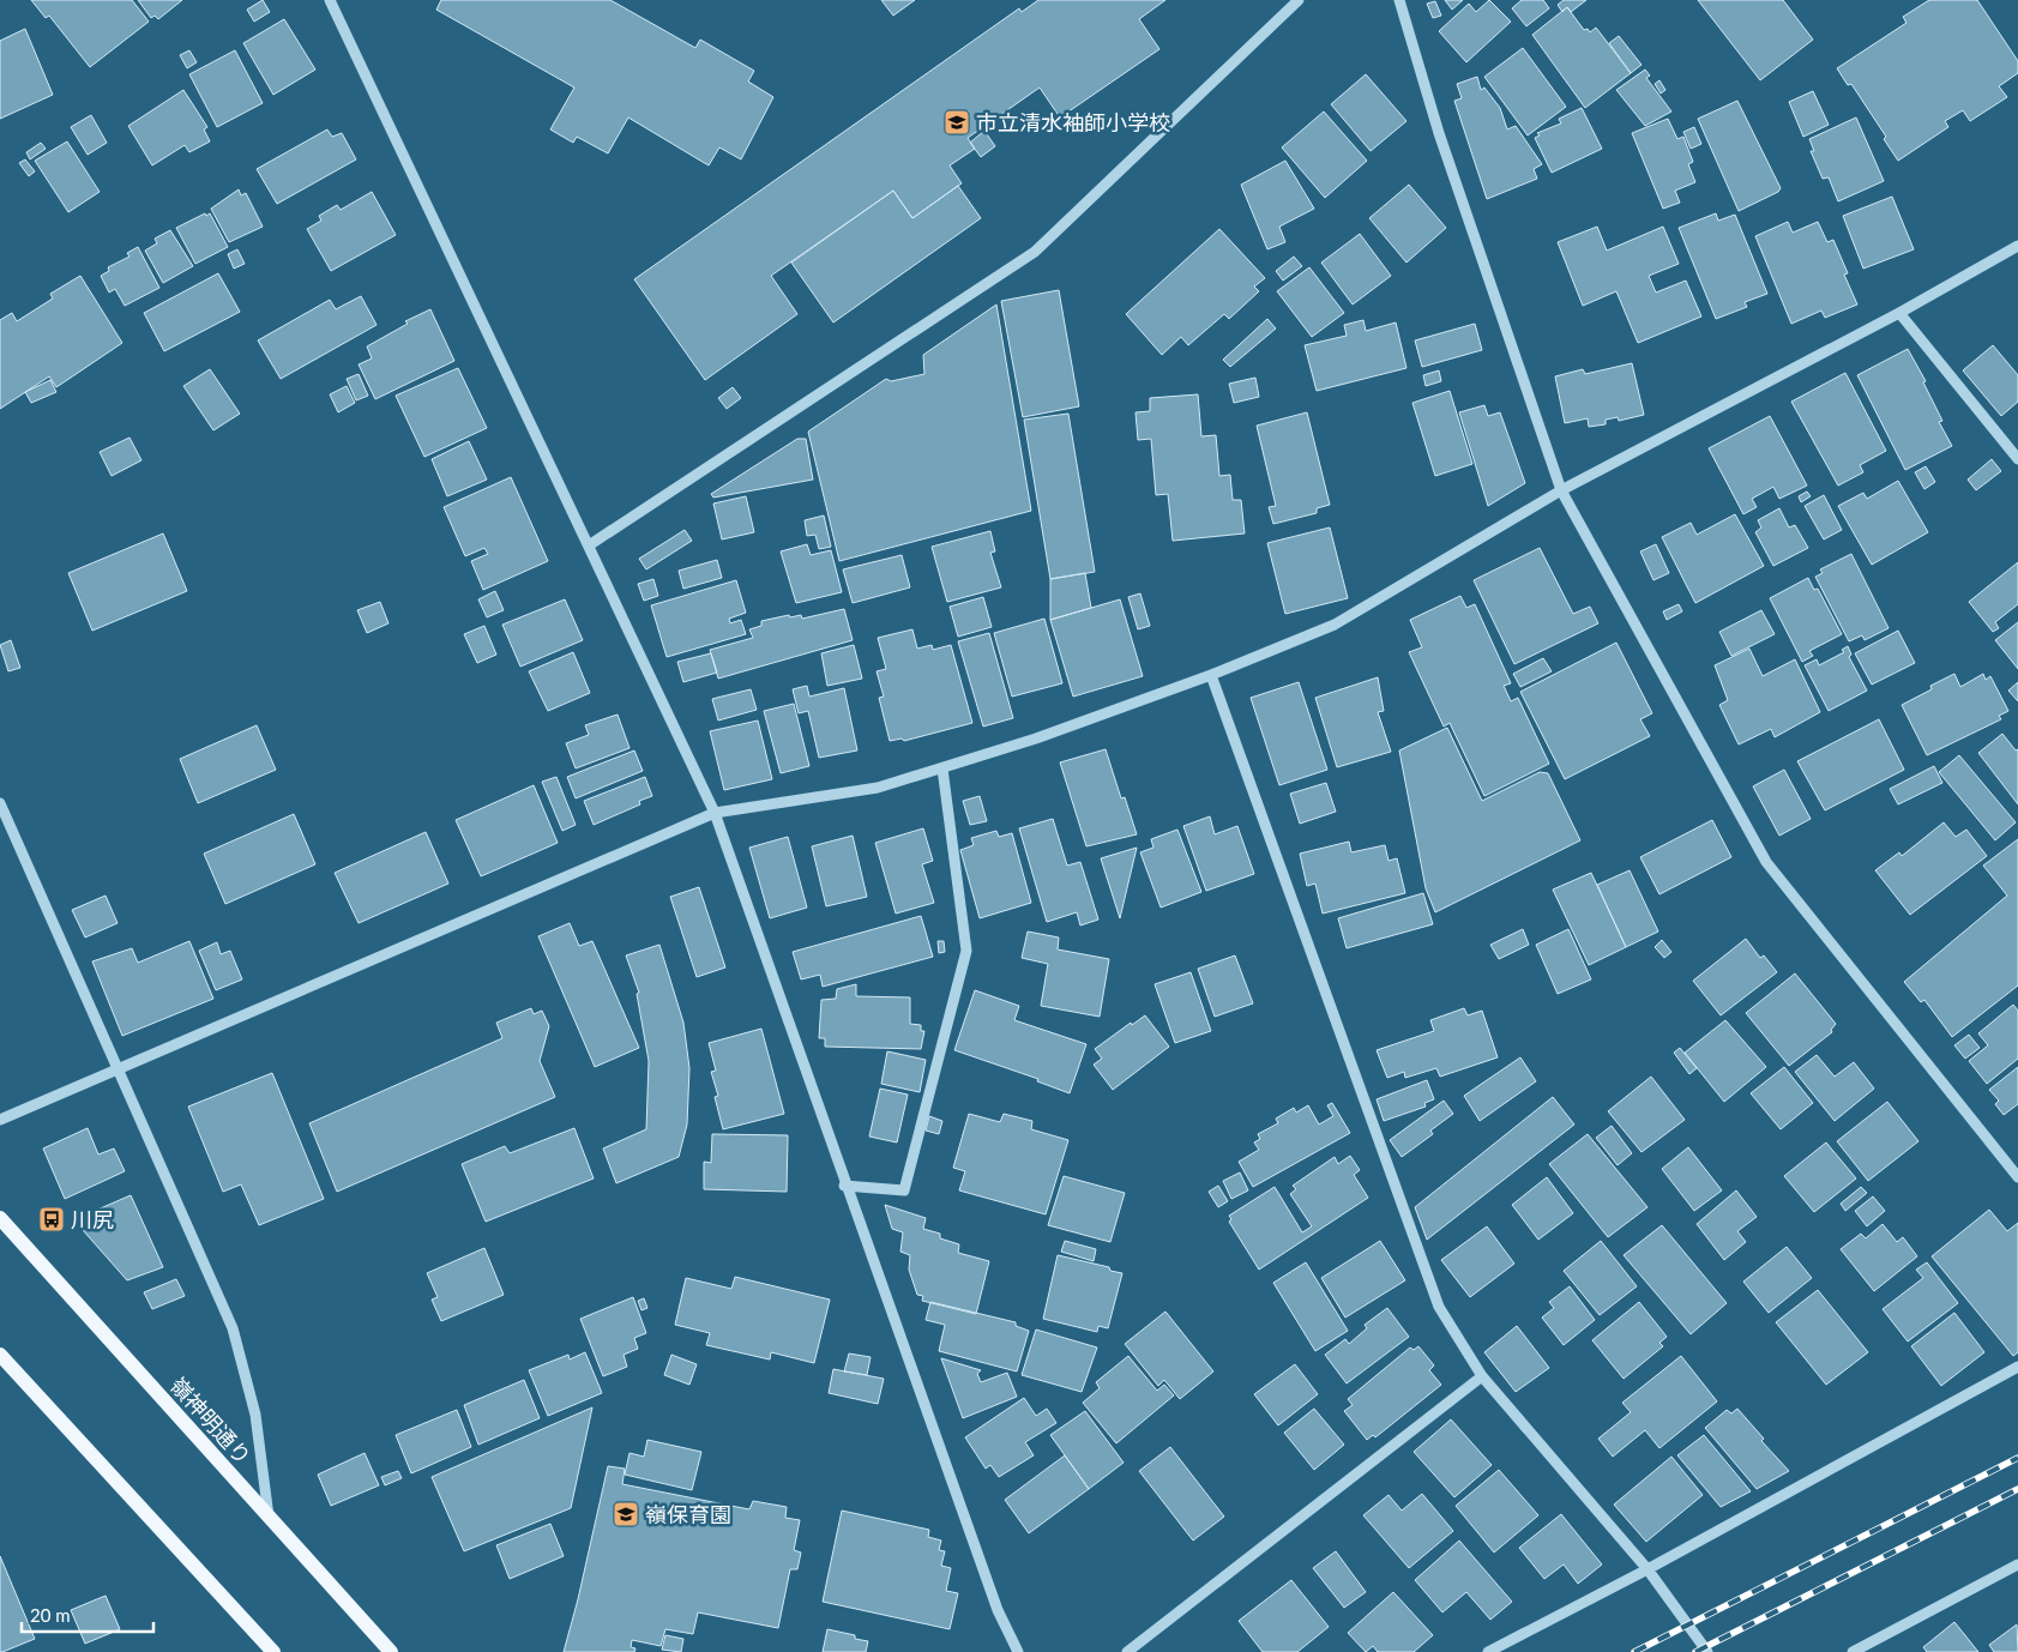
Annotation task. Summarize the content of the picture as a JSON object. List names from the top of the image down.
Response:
{
  "streets": {
    "main road": ["嶺神明通り"]
  },
  "places": {
    "school or university": ["市立清水袖師小学校", "嶺保育園"],
    "bus stop": ["川尻"]
  },
  "scale_bar": "20 m"
}
